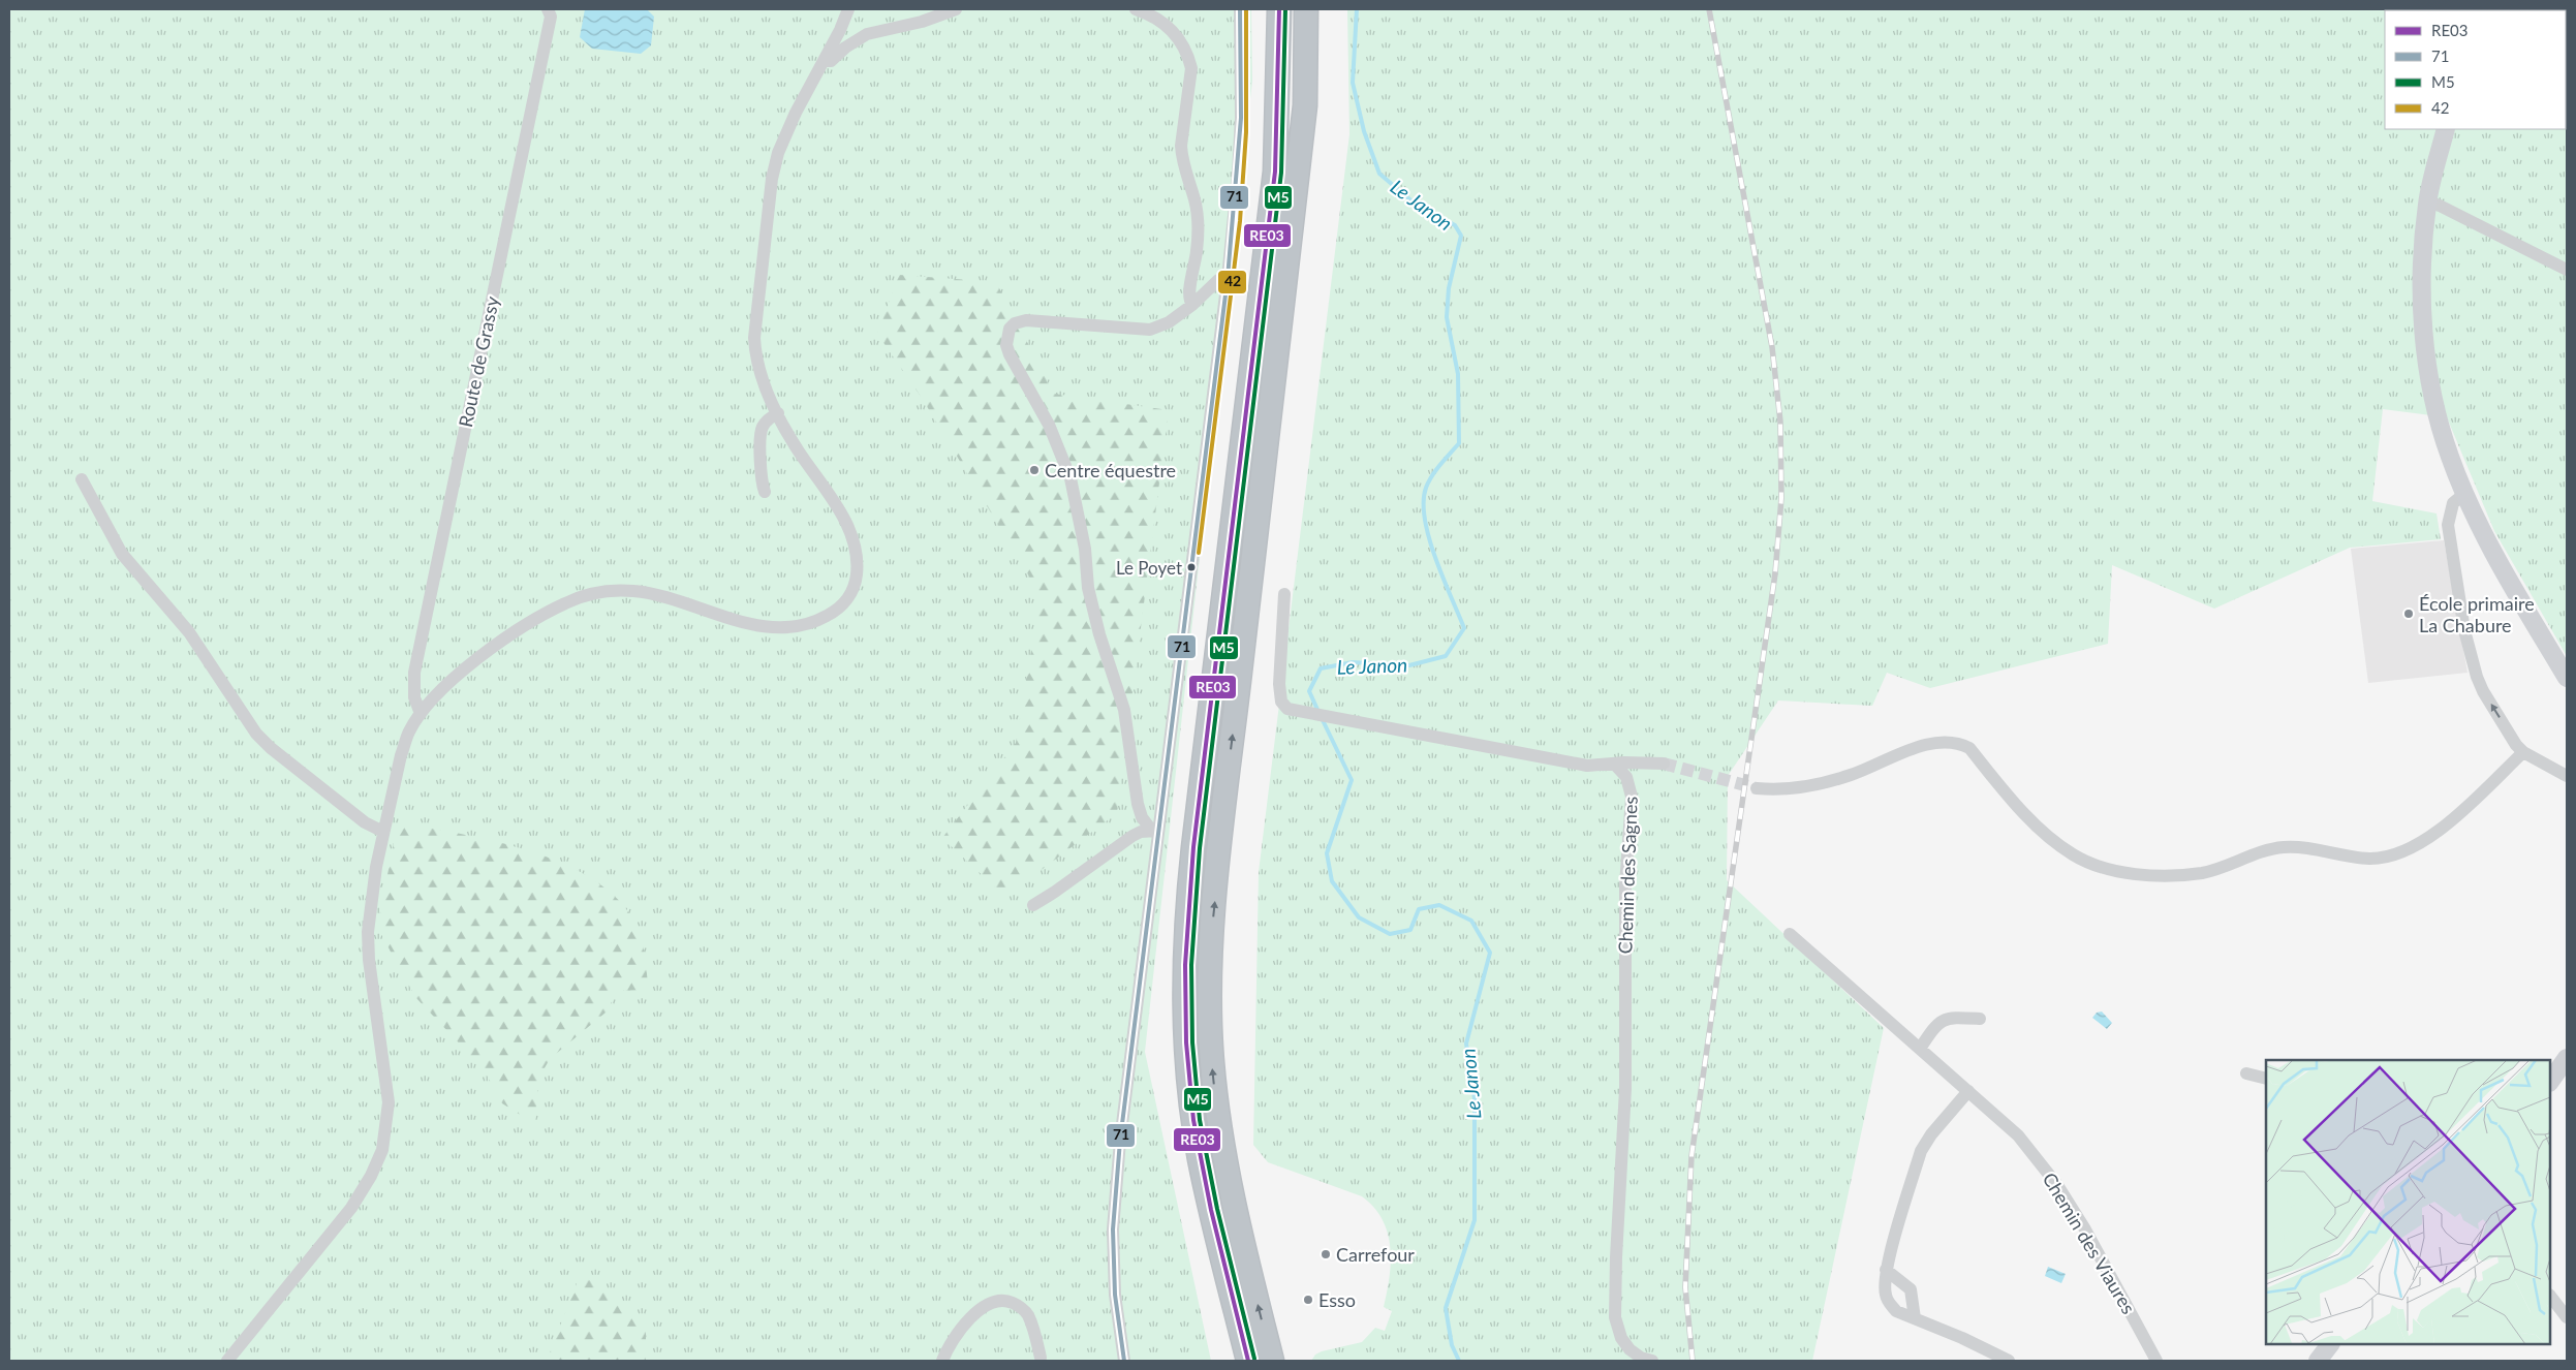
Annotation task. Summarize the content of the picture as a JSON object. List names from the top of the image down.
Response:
{
  "streets": {
    "street": ["Route de Grassy", "Chemin des Sagnes", "Chemin des Viaures"]
  },
  "water": ["Le Janon"],
  "places": [
    "Centre équestre",
    "Le Poyet",
    "École primaire La Chabure",
    "Carrefour",
    "Esso"
  ],
  "lines": [
    "transit line RE03",
    "transit line 71",
    "transit line M5",
    "transit line 42"
  ],
  "legend": [
    "RE03",
    "71",
    "M5",
    "42"
  ]
}
